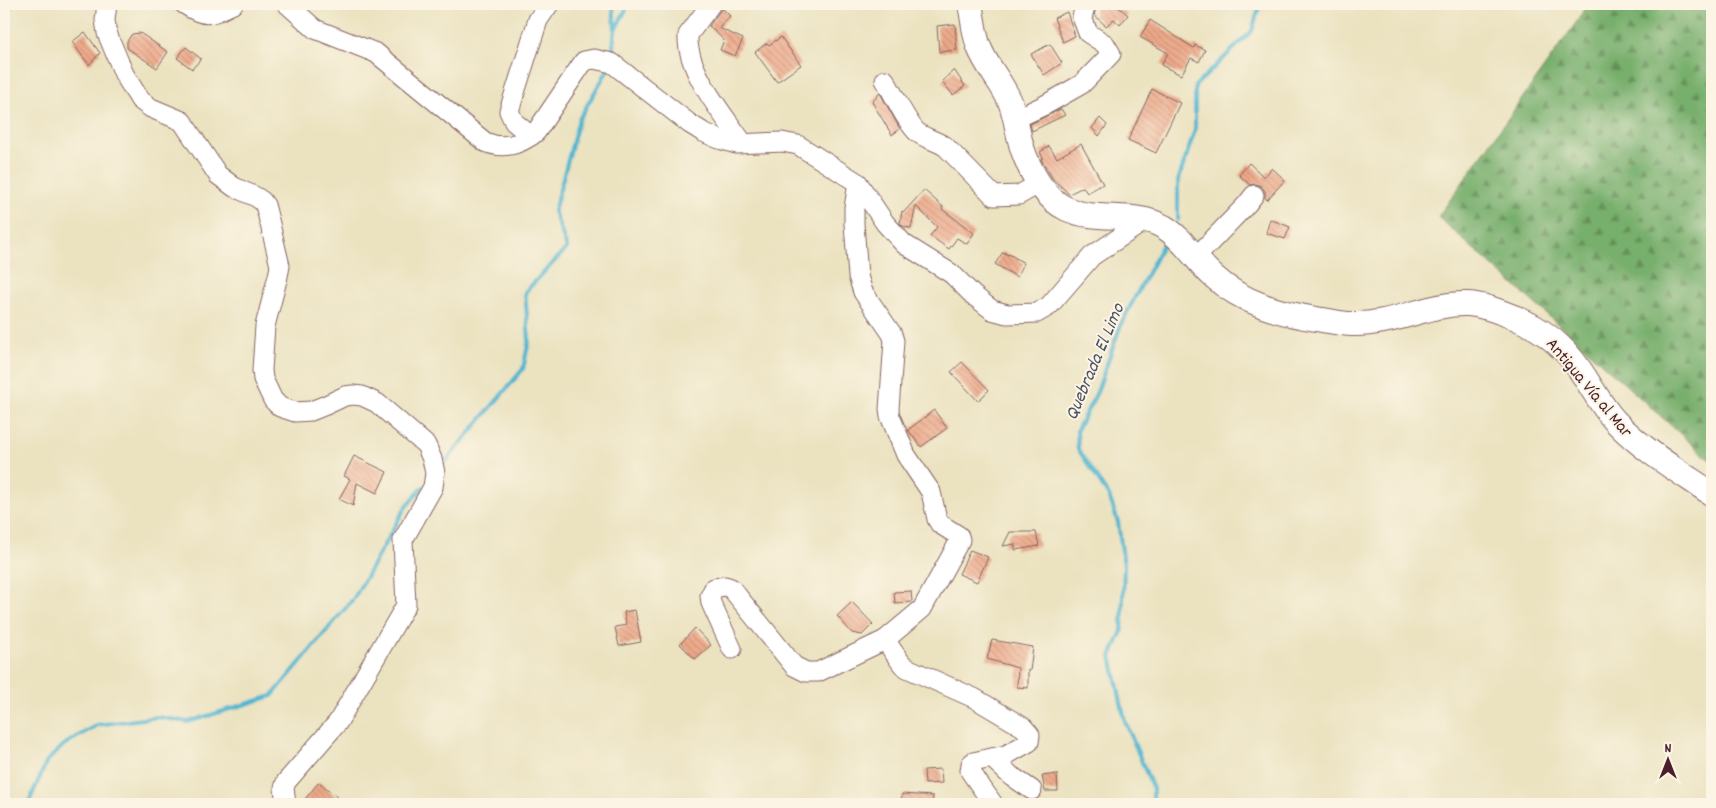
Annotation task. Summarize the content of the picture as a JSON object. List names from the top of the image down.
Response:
{
  "streets": {
    "main road": ["Antigua Vía al Mar"]
  },
  "water": ["Quebrada El Limo"],
  "north": "top"
}
